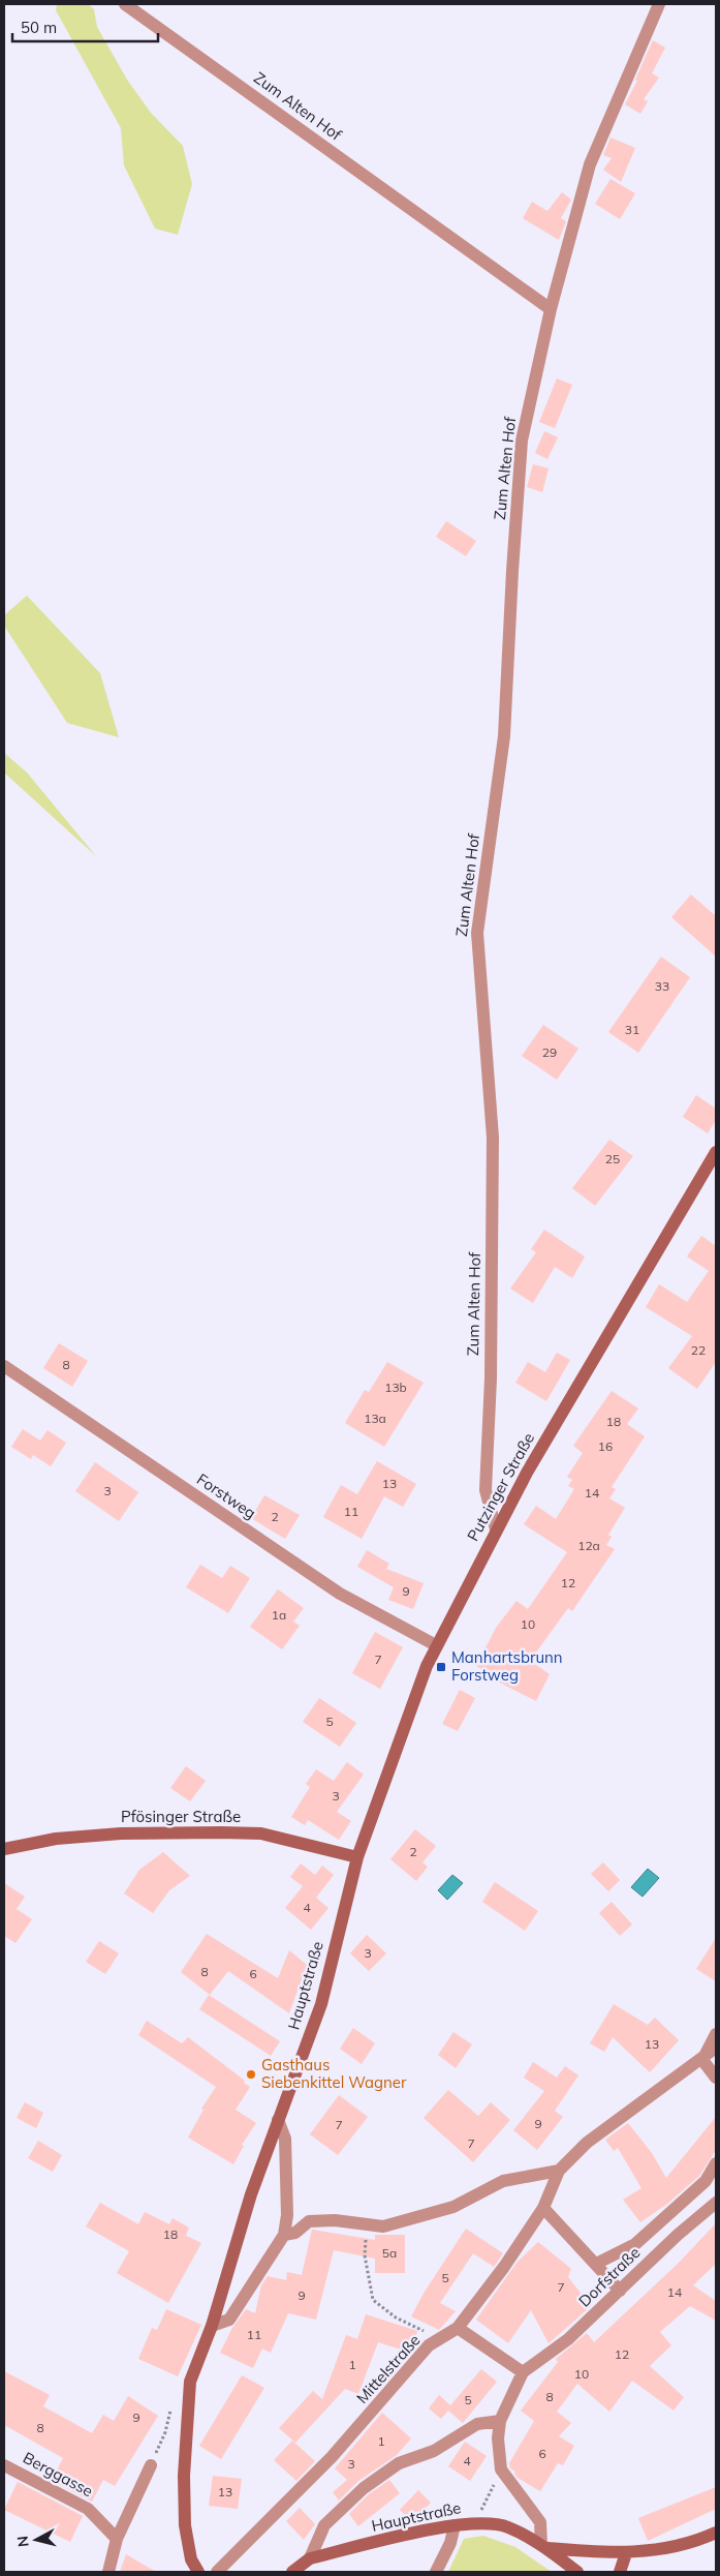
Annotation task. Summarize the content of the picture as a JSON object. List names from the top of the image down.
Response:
{
  "streets": {
    "street": [
      "Zum Alten Hof",
      "Putzinger Straße",
      "Forstweg",
      "Pfösinger Straße",
      "Hauptstraße",
      "Dorfstraße",
      "Mittelstraße",
      "Berggasse"
    ]
  },
  "crossings": [
    ["Zum Alten Hof", "Putzinger Straße"],
    ["Putzinger Straße", "Forstweg"],
    ["Putzinger Straße", "Pfösinger Straße"],
    ["Putzinger Straße", "Hauptstraße"],
    ["Pfösinger Straße", "Hauptstraße"]
  ],
  "places": {
    "transit": ["Manhartsbrunn Forstweg"],
    "other": ["Gasthaus Siebenkittel Wagner"]
  },
  "house_numbers": [
    "33",
    "31",
    "29",
    "25",
    "22",
    "8",
    "13b",
    "13a",
    "18",
    "16",
    "13",
    "3",
    "14",
    "11",
    "2",
    "12a",
    "12",
    "9",
    "1a",
    "10",
    "7",
    "5",
    "3",
    "2",
    "4",
    "3",
    "8",
    "6",
    "13",
    "9",
    "7",
    "7",
    "18",
    "5a",
    "5",
    "7",
    "14",
    "9",
    "11",
    "12",
    "1",
    "10",
    "8",
    "5",
    "9",
    "8",
    "1",
    "6",
    "4",
    "3",
    "13"
  ],
  "scale_bar": "50 m",
  "north": "left"
}
